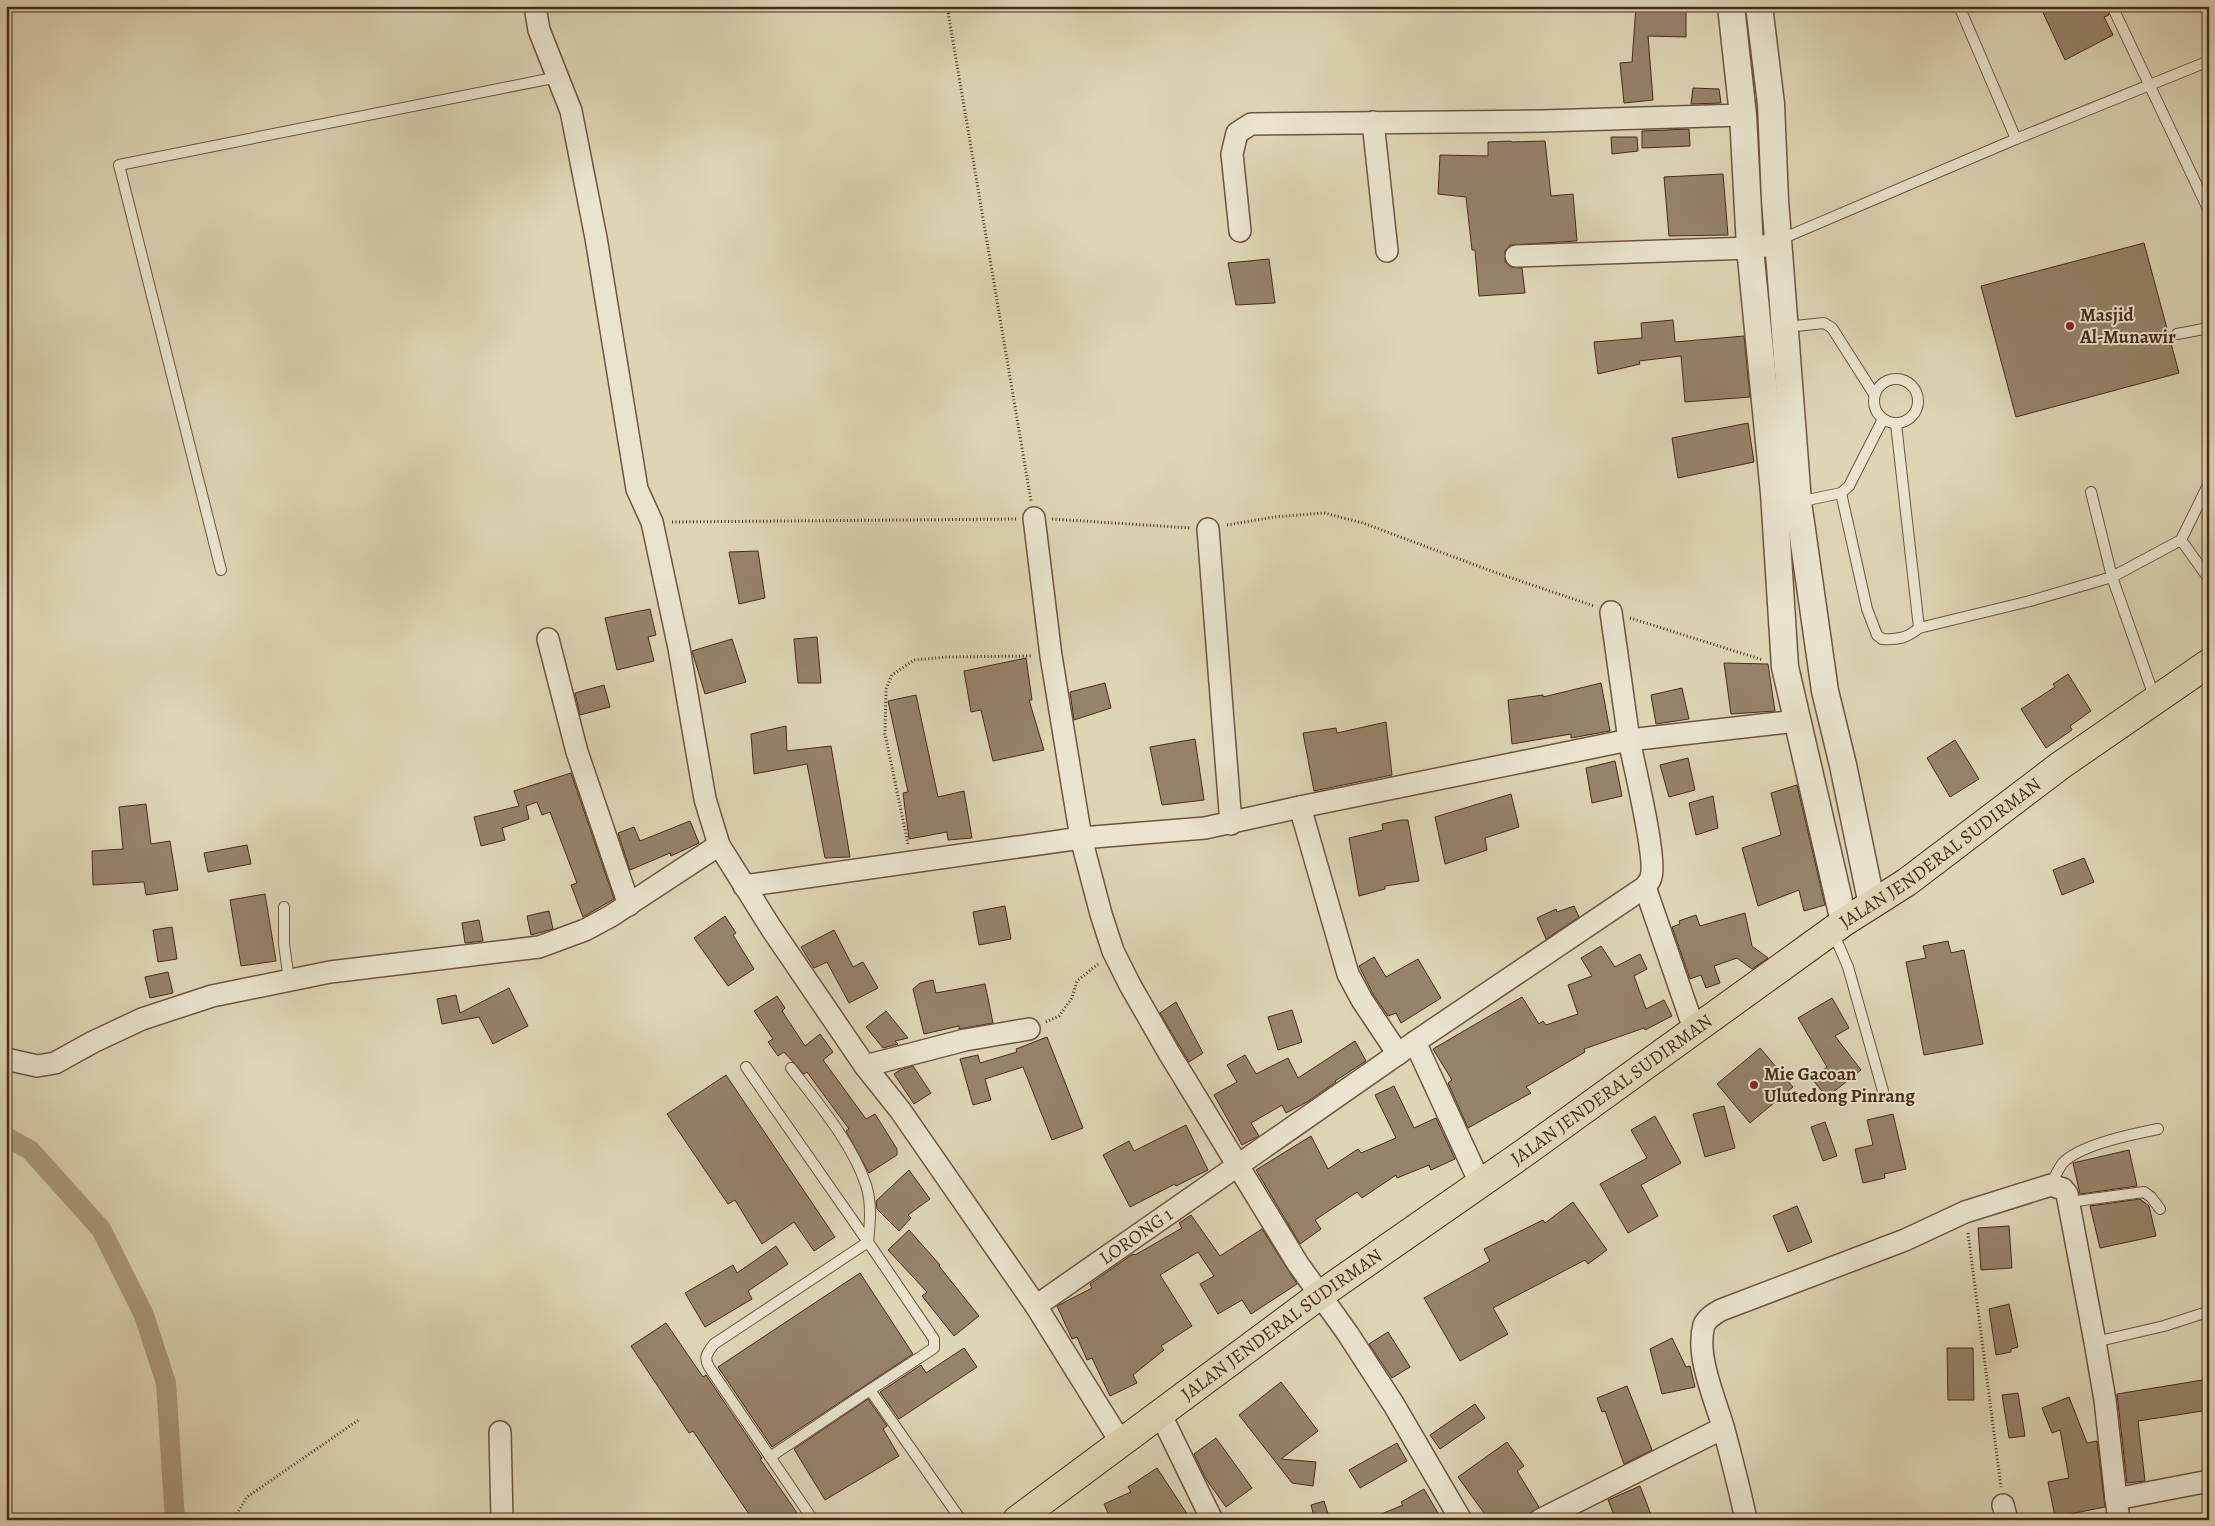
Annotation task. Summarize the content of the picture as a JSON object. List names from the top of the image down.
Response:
{
  "streets": {
    "highway": ["JALAN JENDERAL SUDIRMAN"],
    "street": ["LORONG 1"]
  },
  "places": ["Masjid Al-Munawir", "Mie Gacoan Ulutedong Pinrang"]
}
